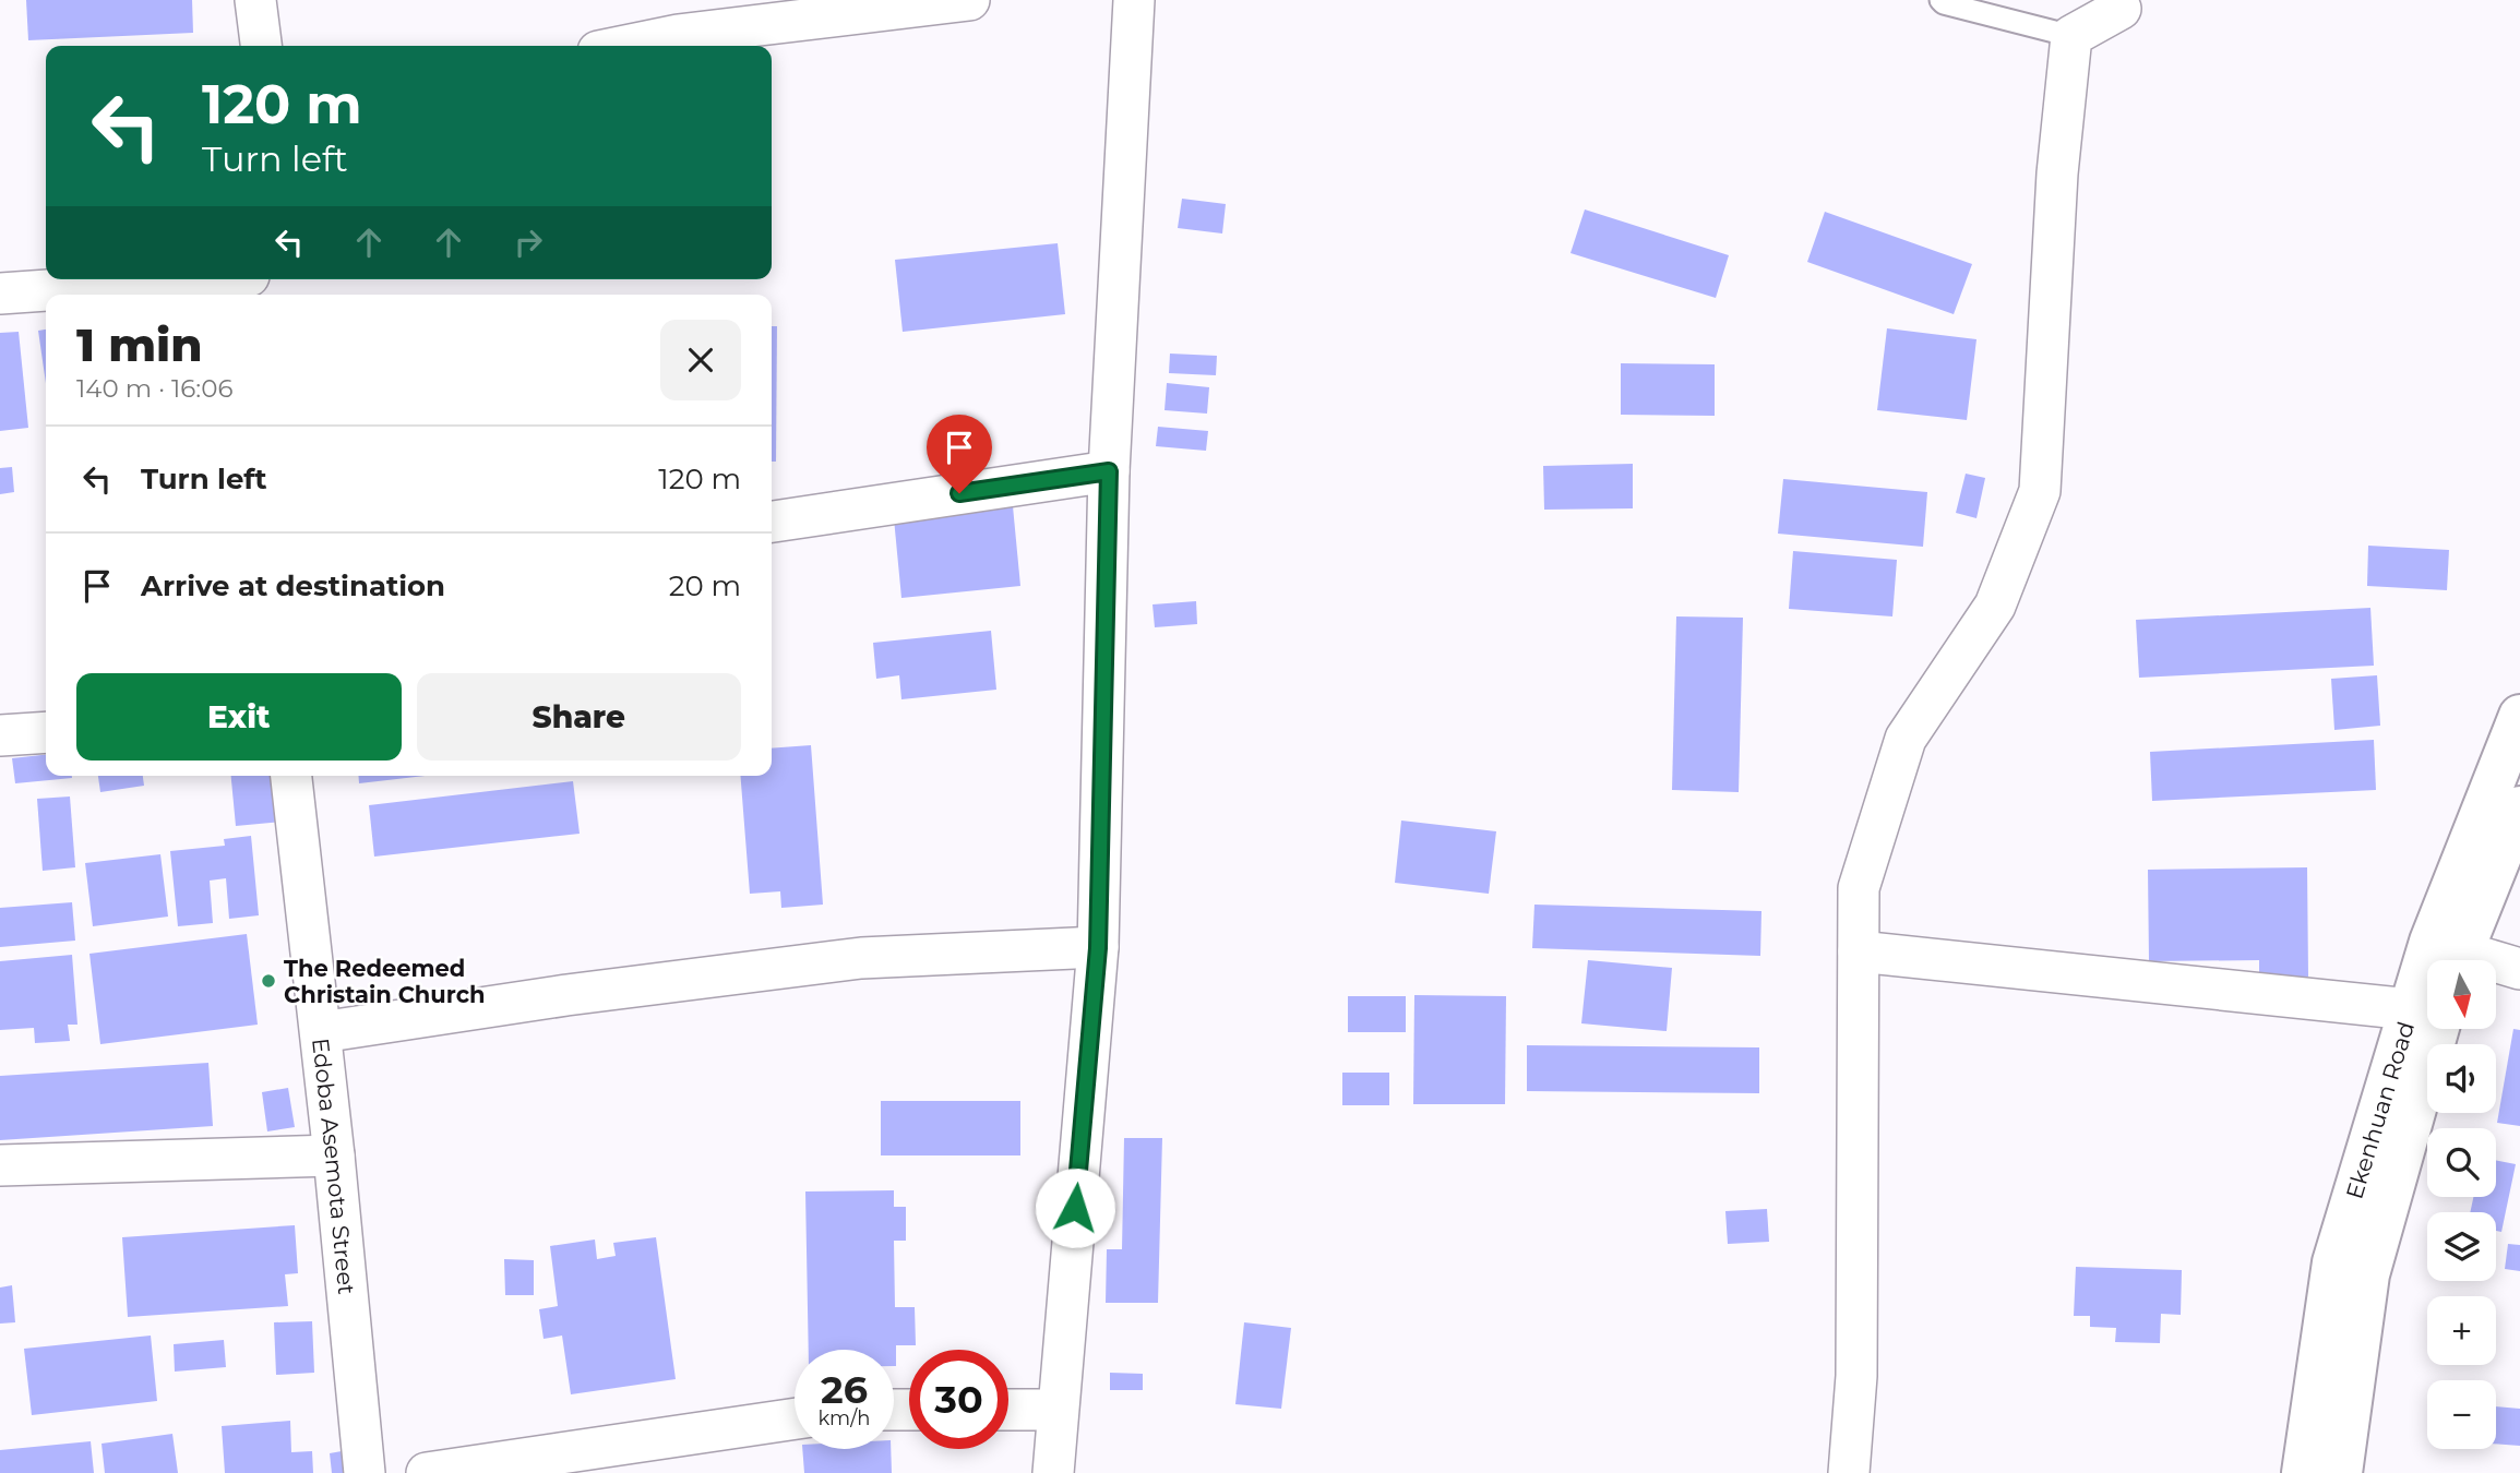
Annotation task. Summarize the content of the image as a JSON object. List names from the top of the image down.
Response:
{
  "streets": {
    "main road": ["Ekenhuan Road"],
    "street": ["Edoba Asemota Street"]
  },
  "places": ["The Redeemed Christain Church"],
  "north": "bottom",
  "page": {
    "turn": ["120 m", "Turn left"],
    "heading": ["1 min", "140 m · 16:06"],
    "list": [
      {
        "name": "Turn left",
        "value": "120 m"
      },
      {
        "name": "Arrive at destination",
        "value": "20 m"
      }
    ],
    "buttons": ["Exit", "Share"],
    "map_buttons": ["+", "−"],
    "speed": "26 km/h",
    "limit": "30"
  }
}
